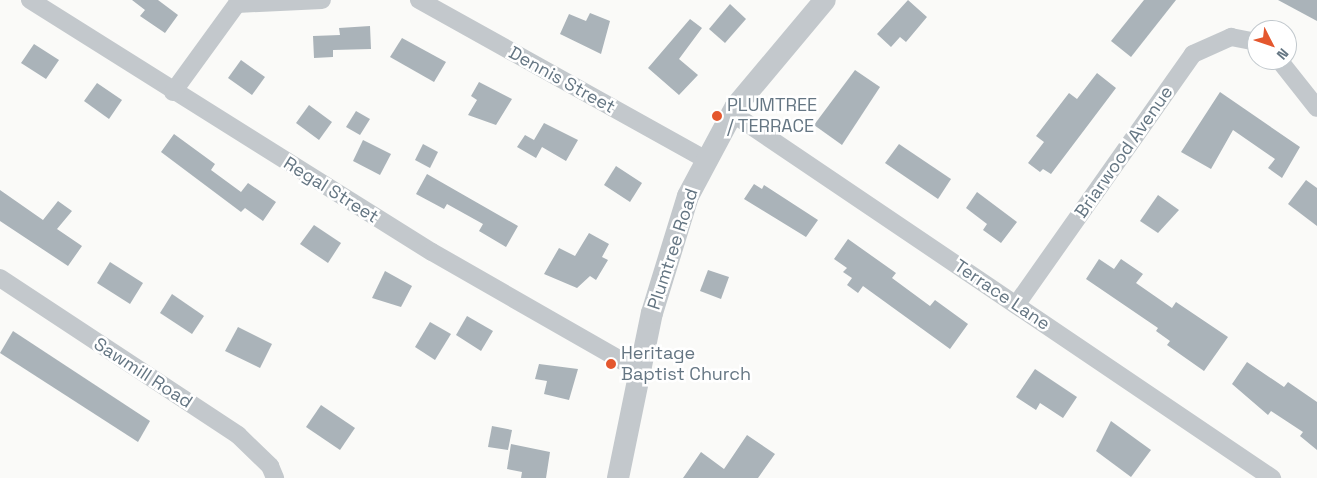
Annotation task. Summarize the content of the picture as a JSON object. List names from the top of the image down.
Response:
{
  "streets": {
    "street": [
      "Dennis Street",
      "Briarwood Avenue",
      "Regal Street",
      "Plumtree Road",
      "Terrace Lane",
      "Sawmill Road"
    ]
  },
  "crossings": [
    ["Dennis Street", "Plumtree Road"],
    ["Briarwood Avenue", "Terrace Lane"],
    ["Regal Street", "Plumtree Road"],
    ["Plumtree Road", "Terrace Lane"]
  ],
  "places": ["PLUMTREE / TERRACE", "Heritage Baptist Church"],
  "north": "bottom right"
}
